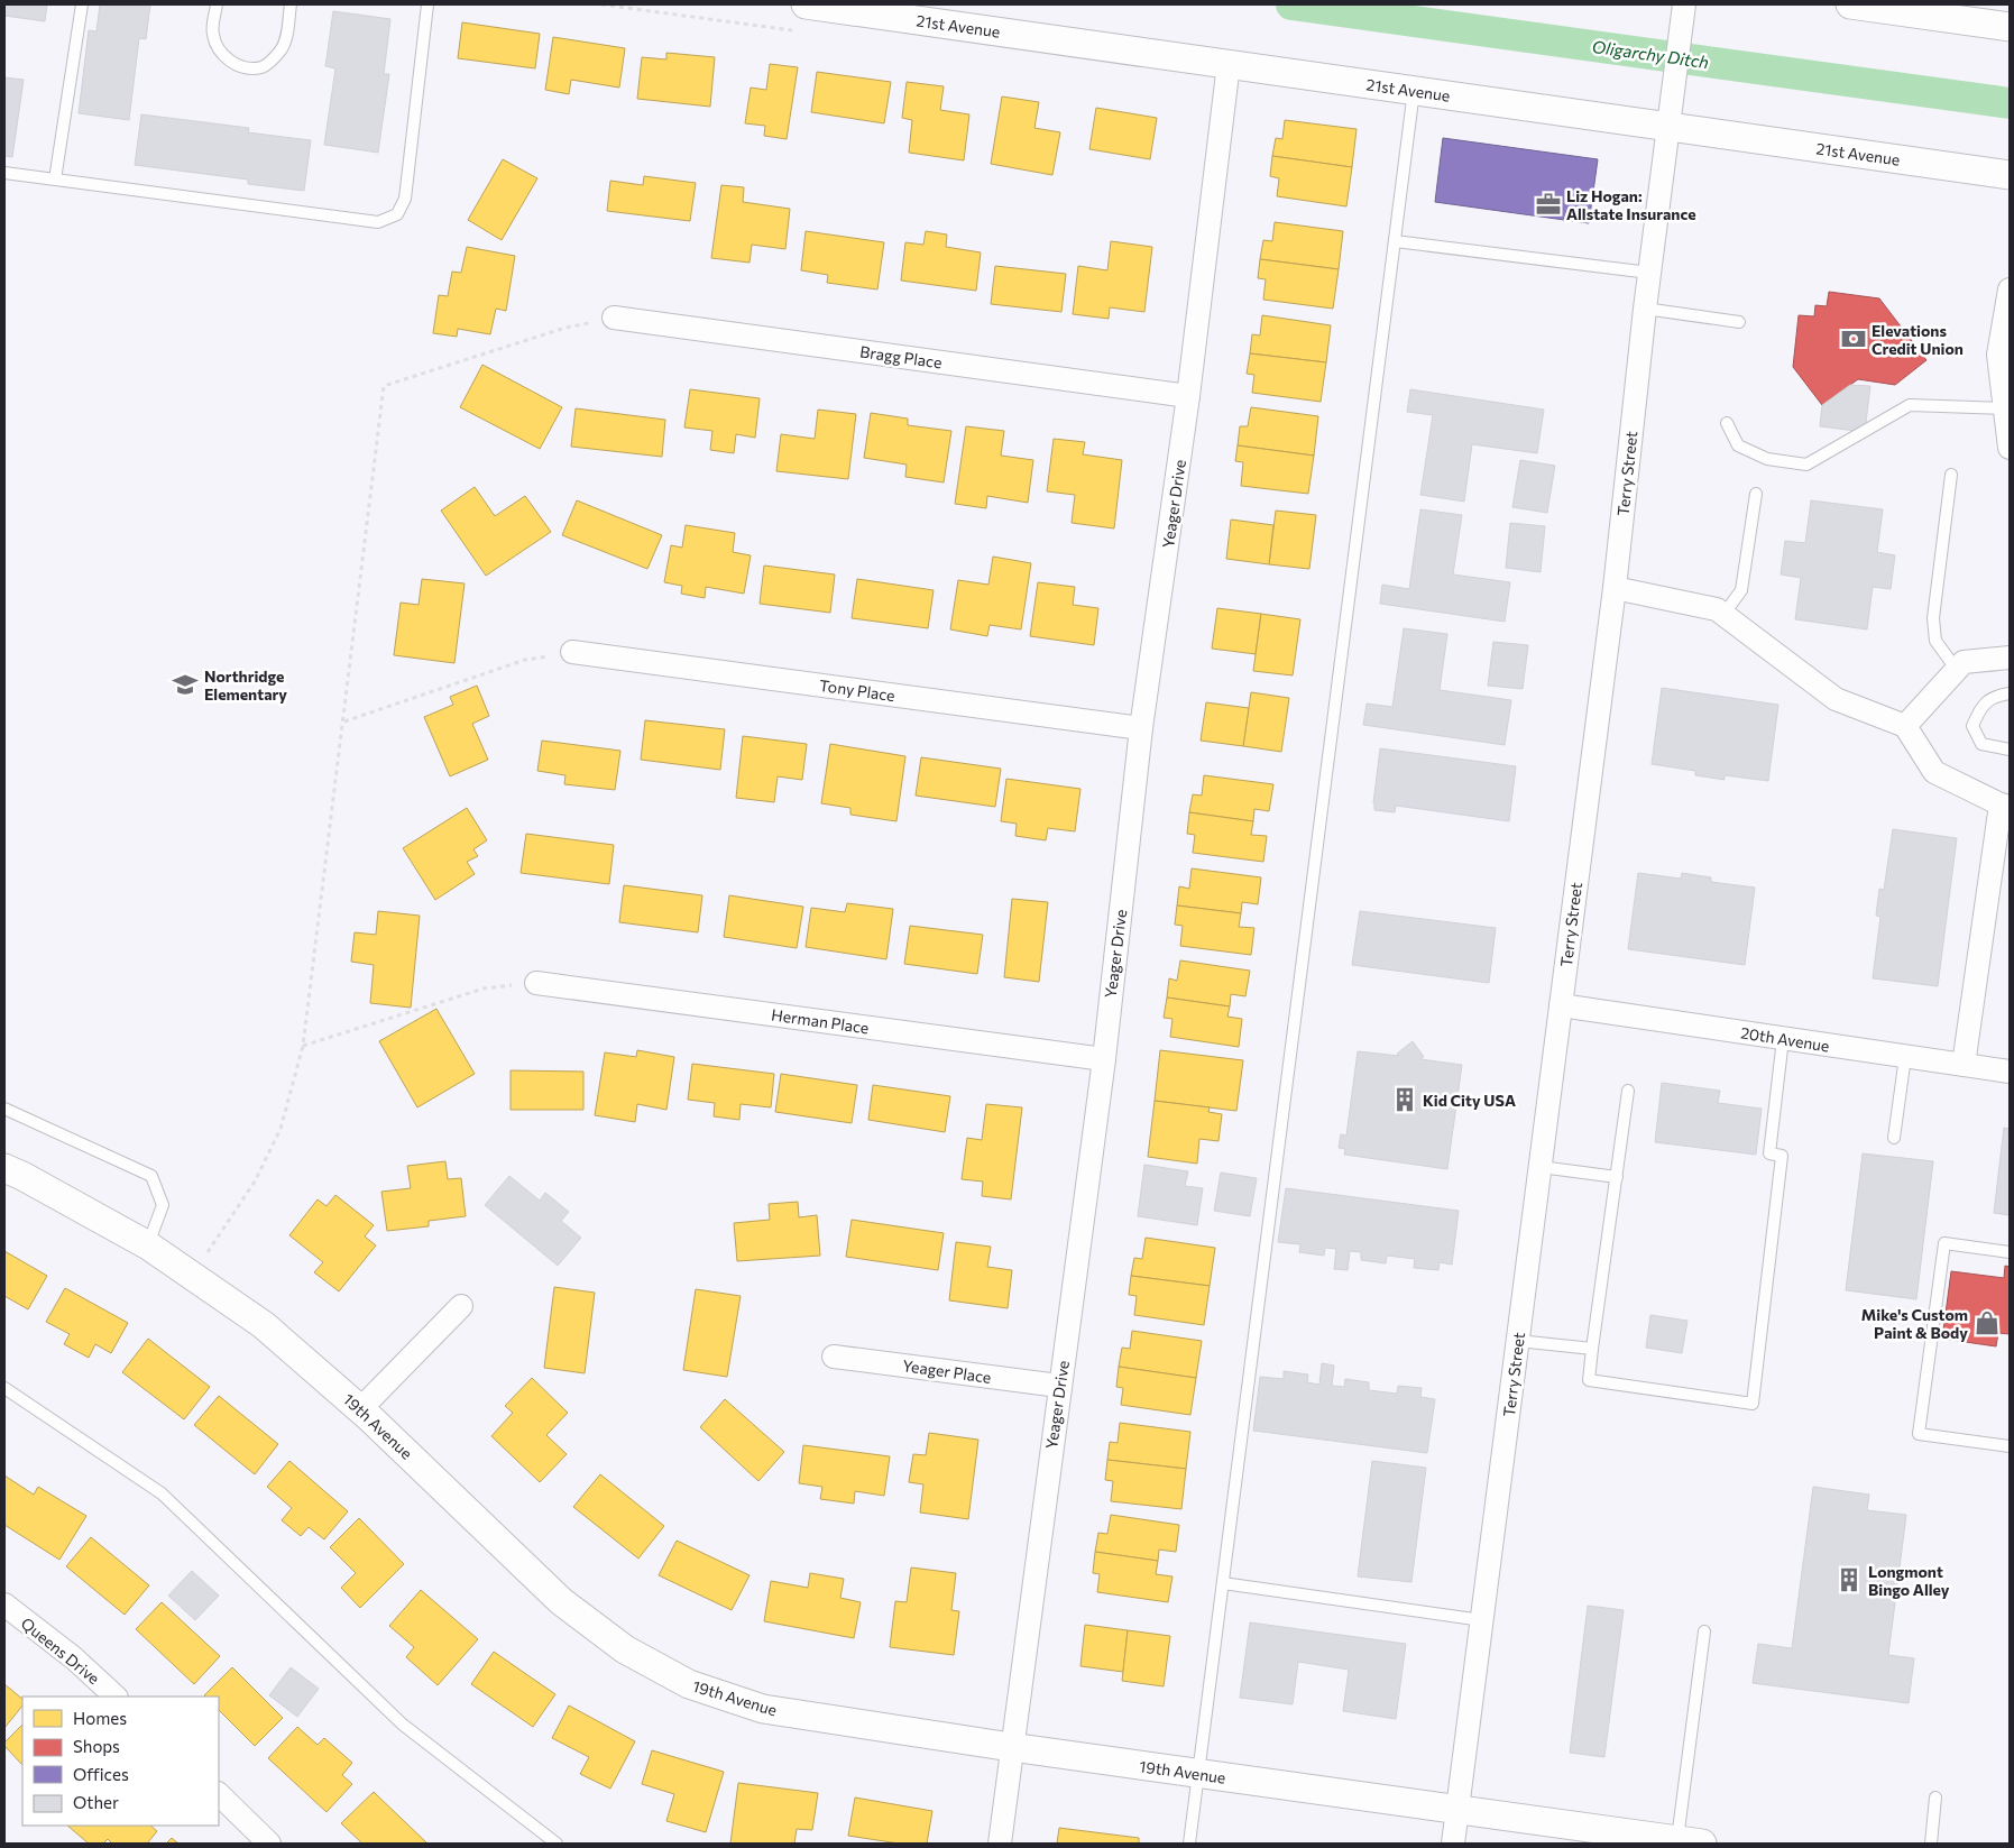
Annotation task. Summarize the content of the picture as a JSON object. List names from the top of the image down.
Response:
{
  "streets": {
    "street": [
      "21st Avenue",
      "Bragg Place",
      "Terry Street",
      "Yeager Drive",
      "Tony Place",
      "Herman Place",
      "20th Avenue",
      "Yeager Place",
      "19th Avenue",
      "Queens Drive"
    ]
  },
  "crossings": [
    ["21st Avenue", "Terry Street"],
    ["21st Avenue", "Yeager Drive"],
    ["Bragg Place", "Yeager Drive"],
    ["Terry Street", "20th Avenue"],
    ["Terry Street", "19th Avenue"],
    ["Yeager Drive", "Tony Place"],
    ["Yeager Drive", "Herman Place"],
    ["Yeager Drive", "Yeager Place"],
    ["Yeager Drive", "19th Avenue"]
  ],
  "water": ["Oligarchy Ditch"],
  "places": {
    "office": ["Liz Hogan: Allstate Insurance"],
    "bank": ["Elevations Credit Union"],
    "school or university": ["Northridge Elementary"],
    "building": ["Kid City USA", "Longmont Bingo Alley"],
    "shop": ["Mike's Custom Paint & Body"]
  },
  "legend": [
    "Homes",
    "Shops",
    "Offices",
    "Other"
  ]
}
